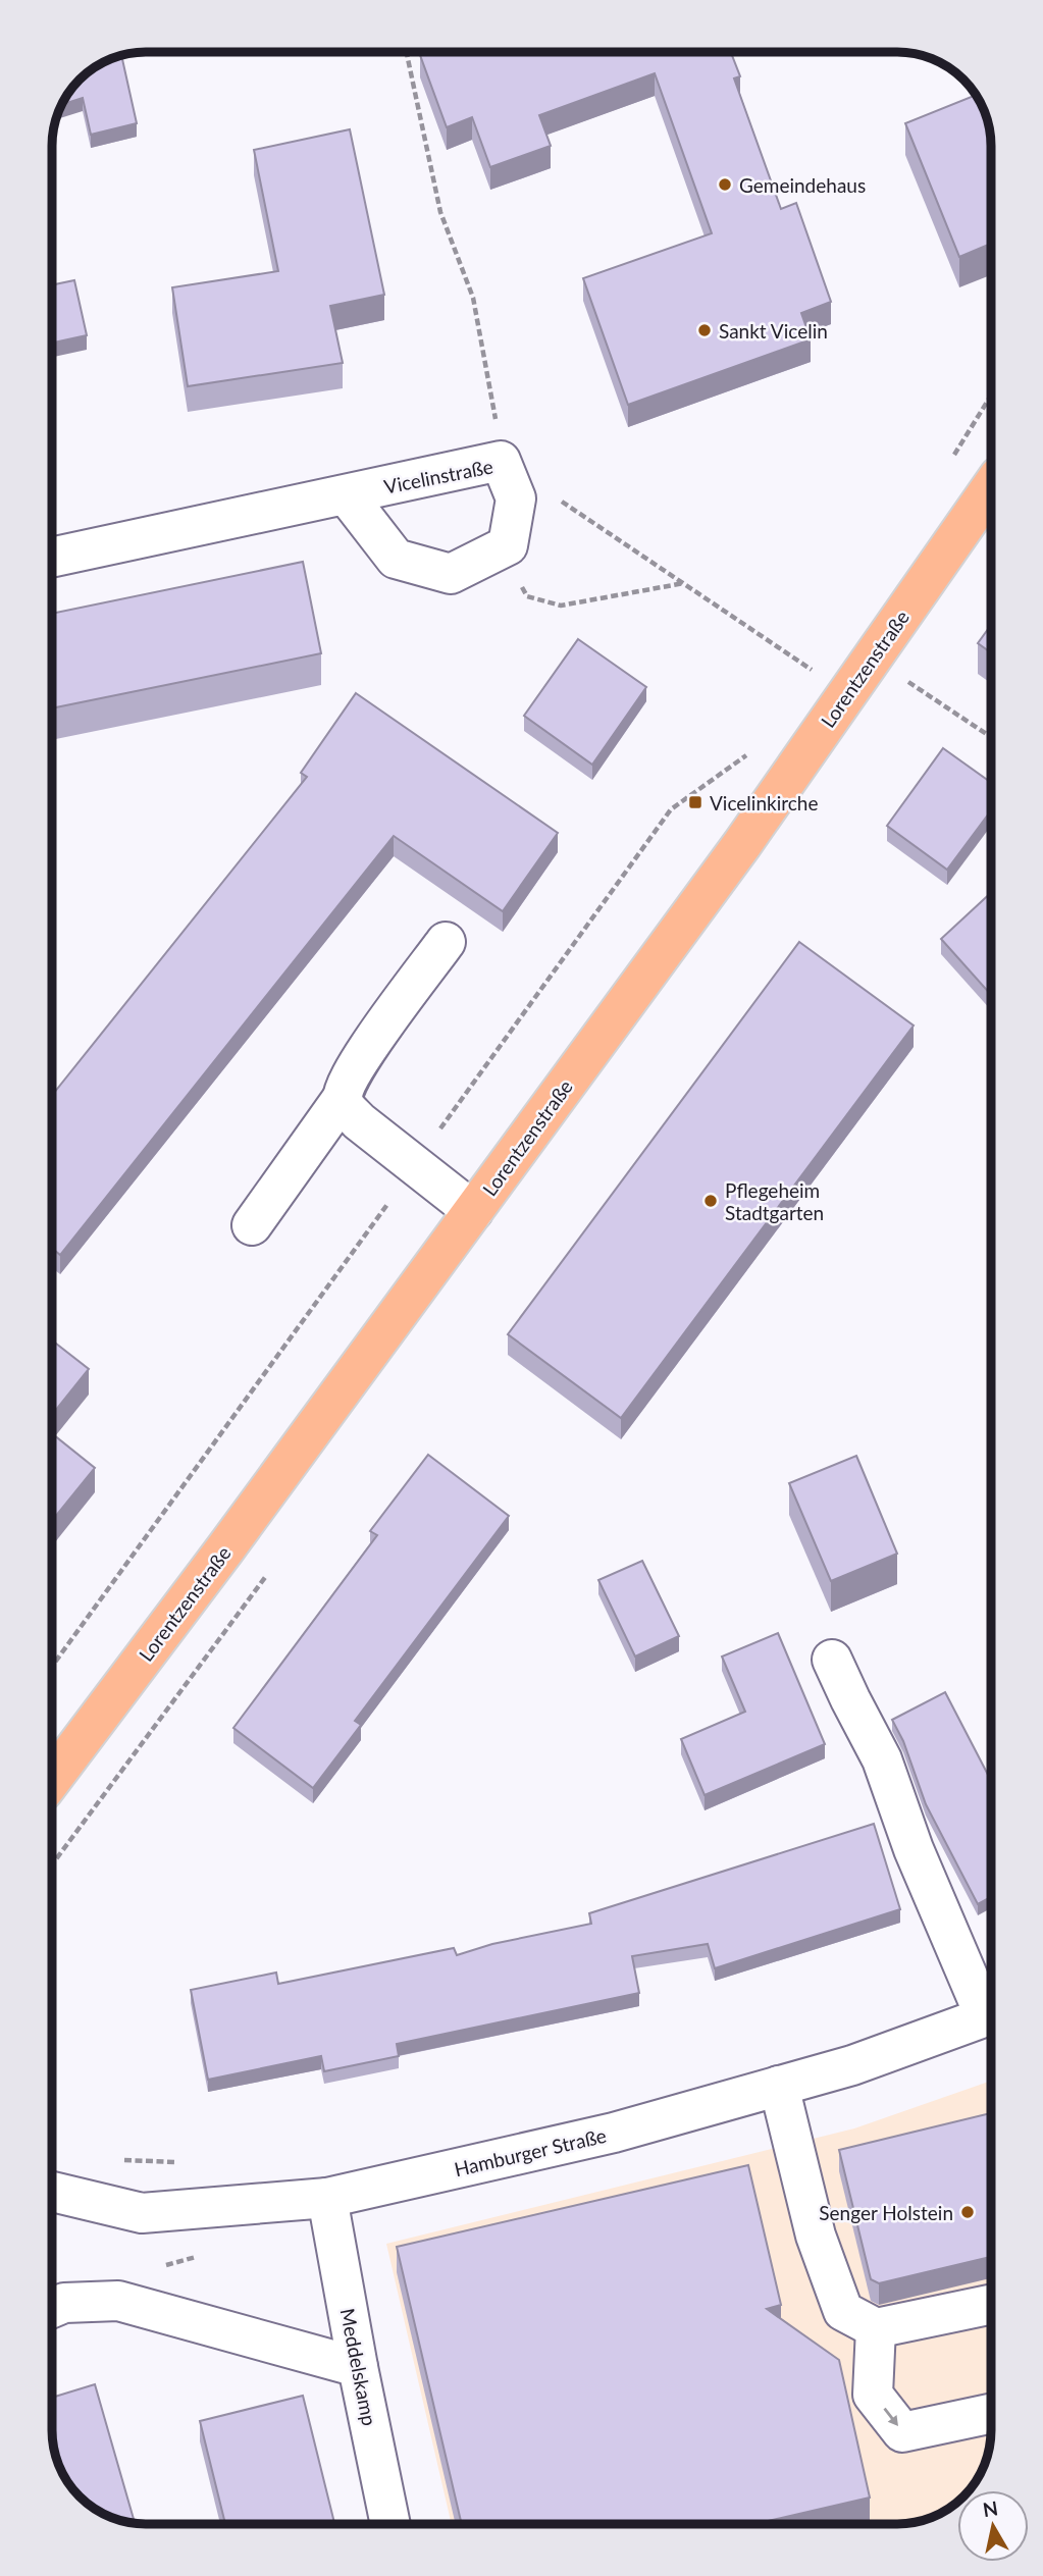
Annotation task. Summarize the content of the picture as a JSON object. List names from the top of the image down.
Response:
{
  "streets": {
    "main road": ["Lorentzenstraße"],
    "street": ["Vicelinstraße", "Hamburger Straße", "Meddelskamp"]
  },
  "crossings": [
    ["Hamburger Straße", "Meddelskamp"]
  ],
  "places": {
    "other": [
      "Gemeindehaus",
      "Sankt Vicelin",
      "Pflegeheim Stadtgarten",
      "Senger Holstein"
    ],
    "transit": ["Vicelinkirche"]
  },
  "north": "top"
}
